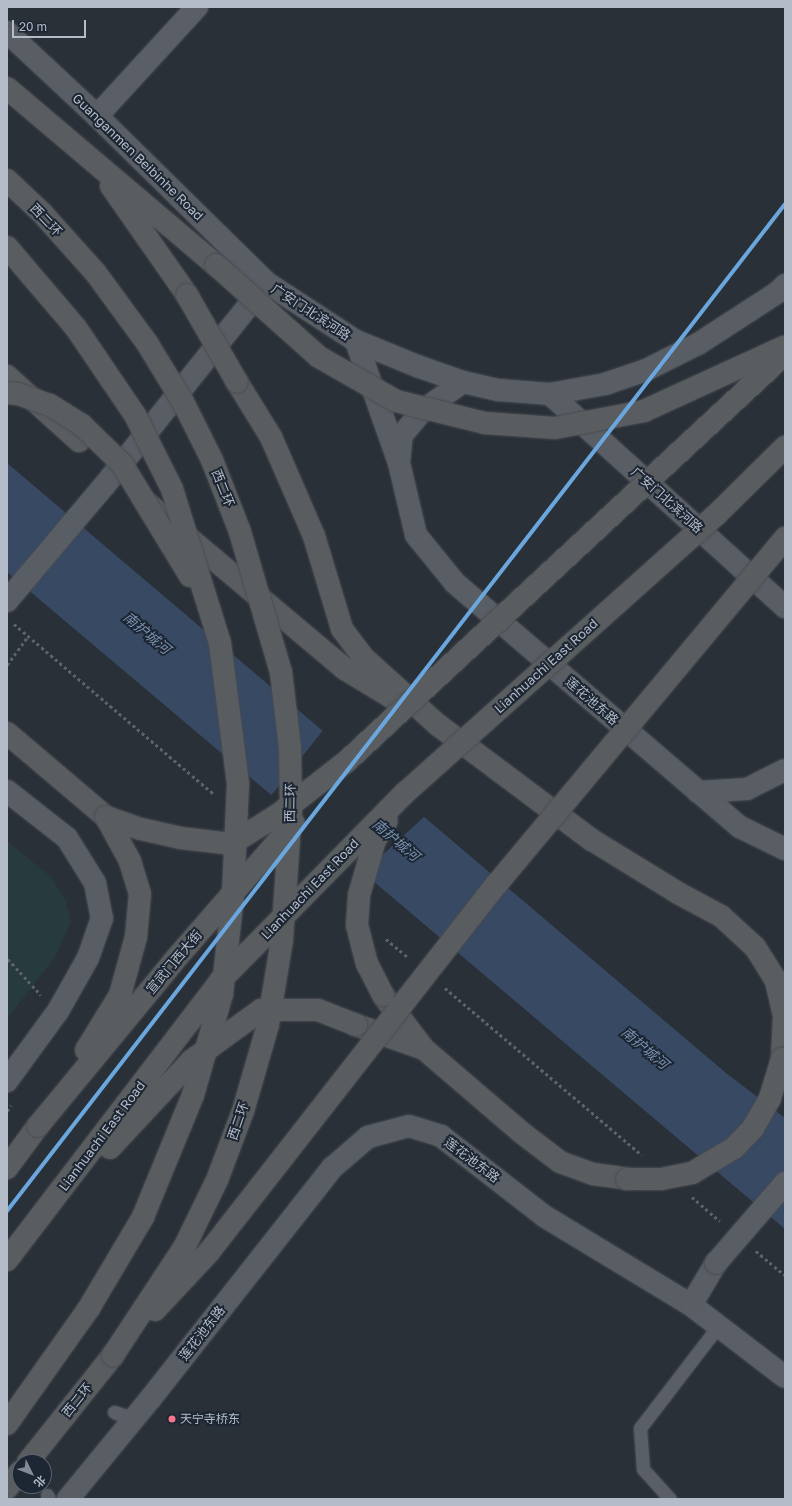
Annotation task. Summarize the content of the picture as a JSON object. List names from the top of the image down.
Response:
{
  "streets": {
    "highway": ["西二环", "Lianhuachi East Road", "宣武门西大街"],
    "street": ["Guanganmen Beibinhe Road", "广安门北滨河路", "莲花池东路"]
  },
  "crossings": [
    ["Guanganmen Beibinhe Road", "广安门北滨河路"]
  ],
  "water": ["南护城河"],
  "places": ["天宁寺桥东"],
  "scale_bar": "20 m",
  "north": "bottom right"
}
